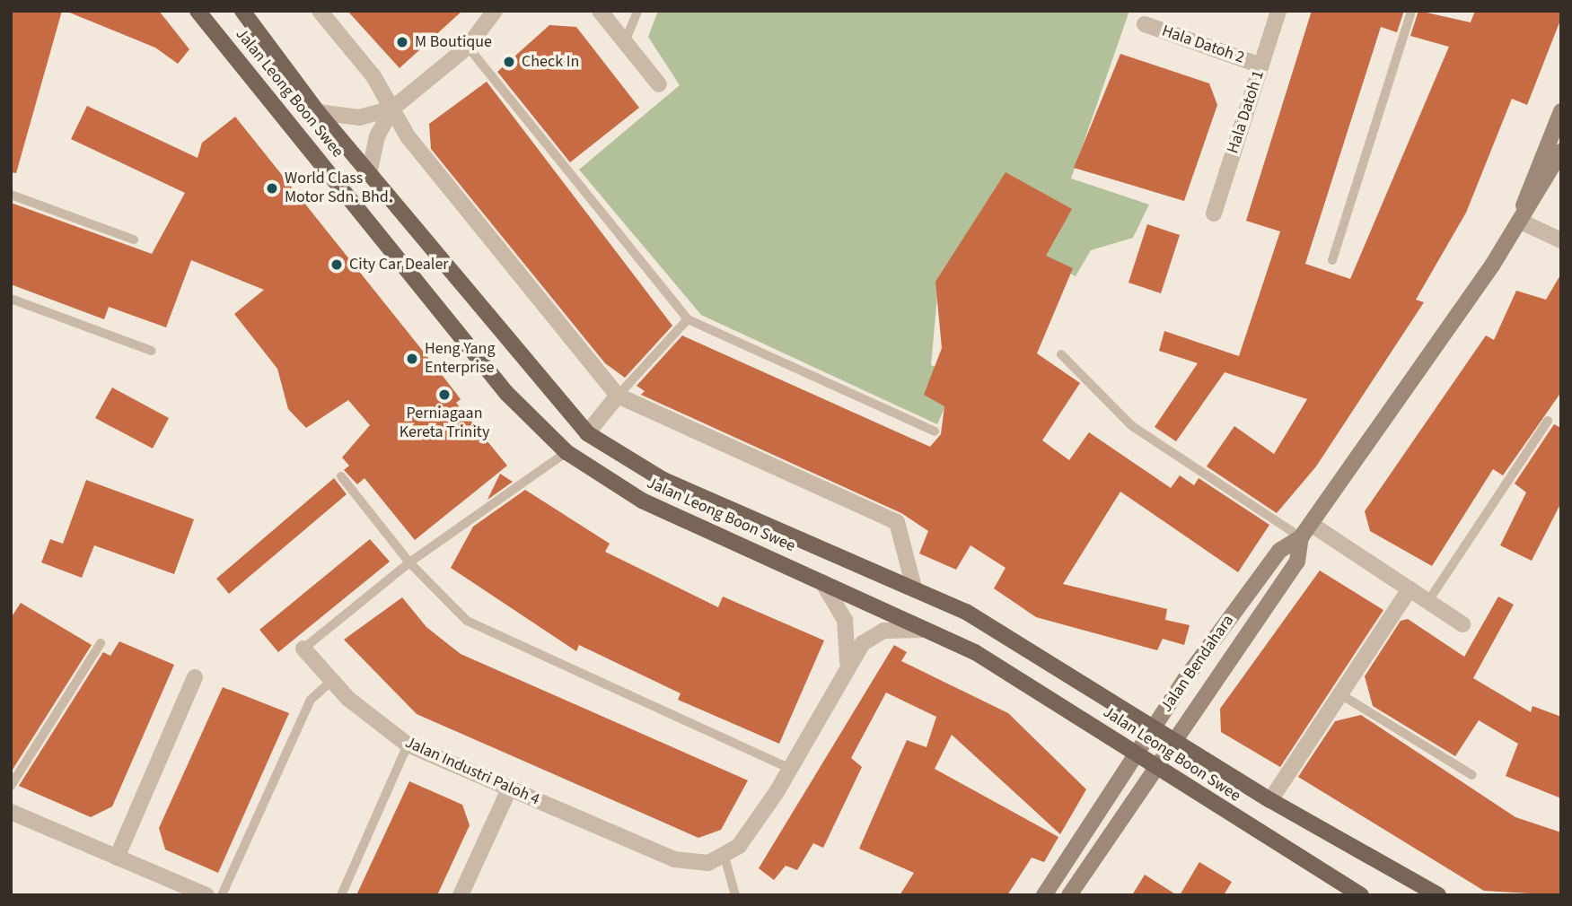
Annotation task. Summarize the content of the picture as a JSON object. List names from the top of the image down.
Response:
{
  "streets": {
    "main road": ["Jalan Leong Boon Swee", "Jalan Bendahara"],
    "street": ["Hala Datoh 2", "Hala Datoh 1", "Jalan Industri Paloh 4"]
  },
  "crossings": [
    ["Hala Datoh 2", "Hala Datoh 1"],
    ["Jalan Leong Boon Swee", "Jalan Bendahara"],
    ["Jalan Leong Boon Swee", "Jalan Industri Paloh 4"]
  ],
  "places": [
    "M Boutique",
    "Check In",
    "World Class Motor Sdn. Bhd.",
    "City Car Dealer",
    "Heng Yang Enterprise",
    "Perniagaan Kereta Trinity"
  ]
}
